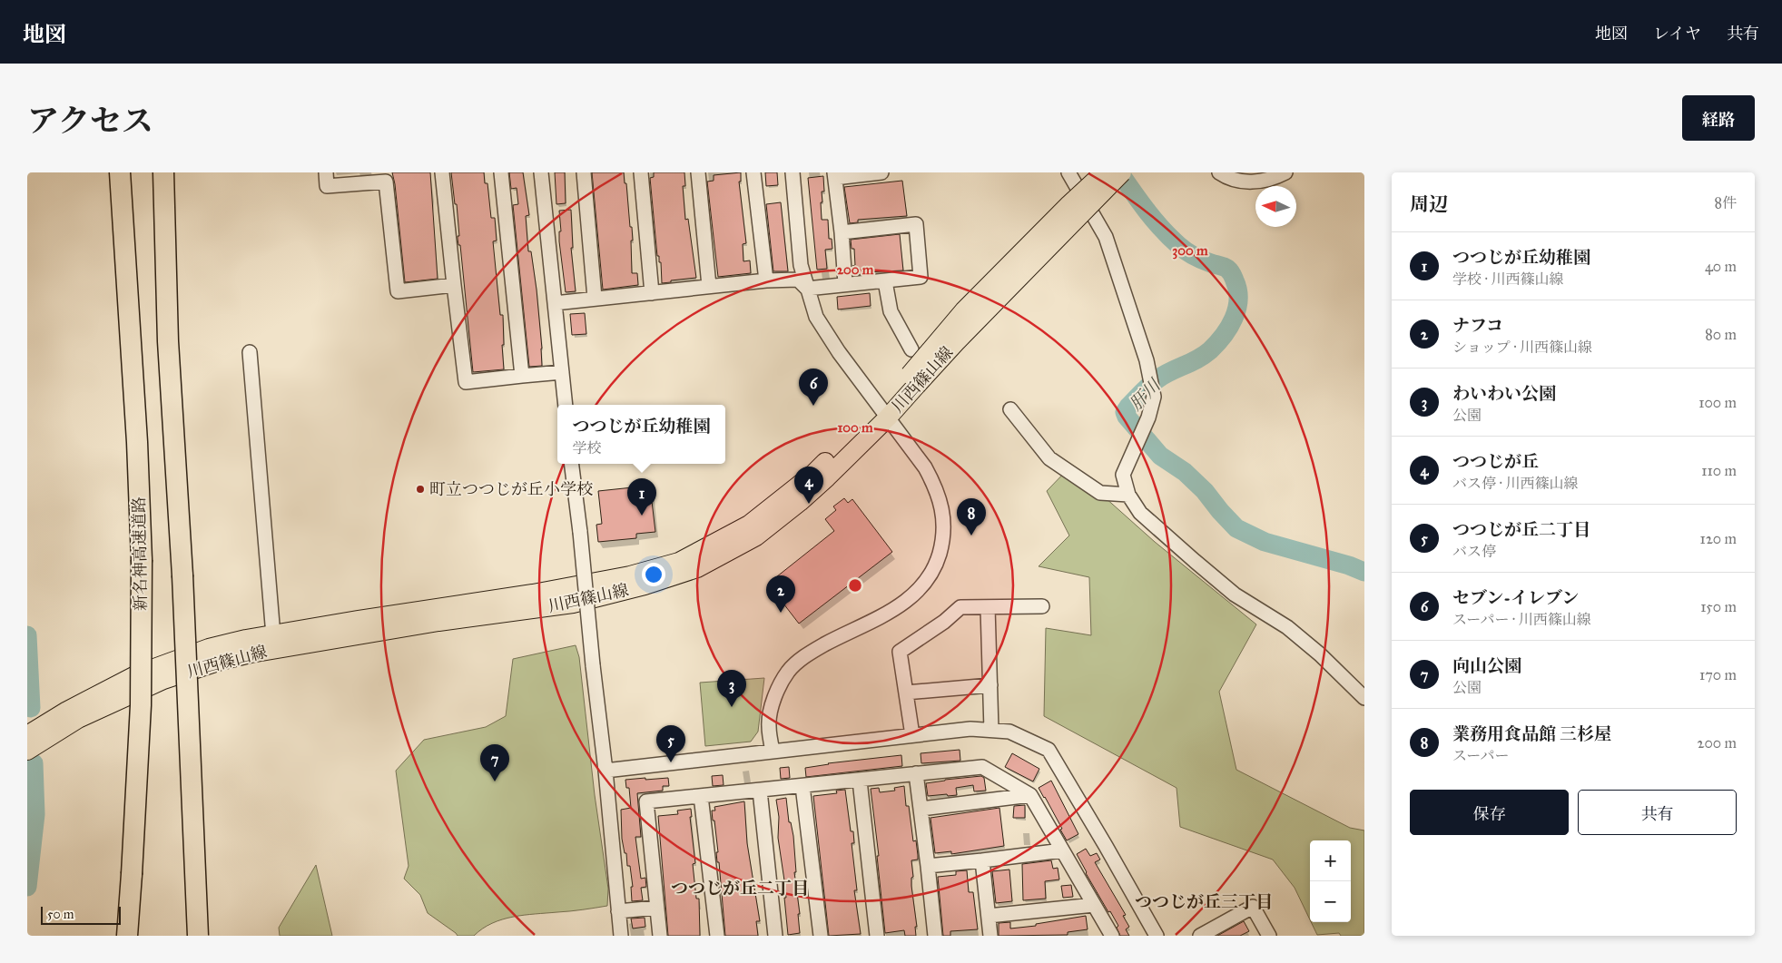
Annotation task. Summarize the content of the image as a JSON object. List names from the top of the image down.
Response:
{
  "streets": {
    "highway": ["新名神高速道路"],
    "main road": ["川西篠山線"]
  },
  "districts": ["つつじが丘二丁目", "つつじが丘三丁目"],
  "water": ["肝川"],
  "places": ["町立つつじが丘小学校"],
  "scale_bar": "50 m",
  "north": "left",
  "page": {
    "header": "地図",
    "nav": ["地図", "レイヤ", "共有"],
    "title": "アクセス",
    "buttons": [
      "経路",
      ["保存", "共有"]
    ],
    "heading": ["周辺", "8件"],
    "list": [
      {
        "mark": "1",
        "name": "つつじが丘幼稚園",
        "note": "学校 · 川西篠山線",
        "value": "40 m"
      },
      {
        "mark": "2",
        "name": "ナフコ",
        "note": "ショップ · 川西篠山線",
        "value": "80 m"
      },
      {
        "mark": "3",
        "name": "わいわい公園",
        "note": "公園",
        "value": "100 m"
      },
      {
        "mark": "4",
        "name": "つつじが丘",
        "note": "バス停 · 川西篠山線",
        "value": "110 m"
      },
      {
        "mark": "5",
        "name": "つつじが丘二丁目",
        "note": "バス停",
        "value": "120 m"
      },
      {
        "mark": "6",
        "name": "セブン-イレブン",
        "note": "スーパー · 川西篠山線",
        "value": "150 m"
      },
      {
        "mark": "7",
        "name": "向山公園",
        "note": "公園",
        "value": "170 m"
      },
      {
        "mark": "8",
        "name": "業務用食品館 三杉屋",
        "note": "スーパー",
        "value": "200 m"
      }
    ],
    "pins": [
      "6",
      "4",
      "1",
      "8",
      "2",
      "3",
      "5",
      "7"
    ],
    "popup": ["つつじが丘幼稚園", "学校"],
    "map_buttons": ["+", "−"],
    "scale": "50 m"
  },
  "rings": ["300 m", "200 m", "100 m"]
}
